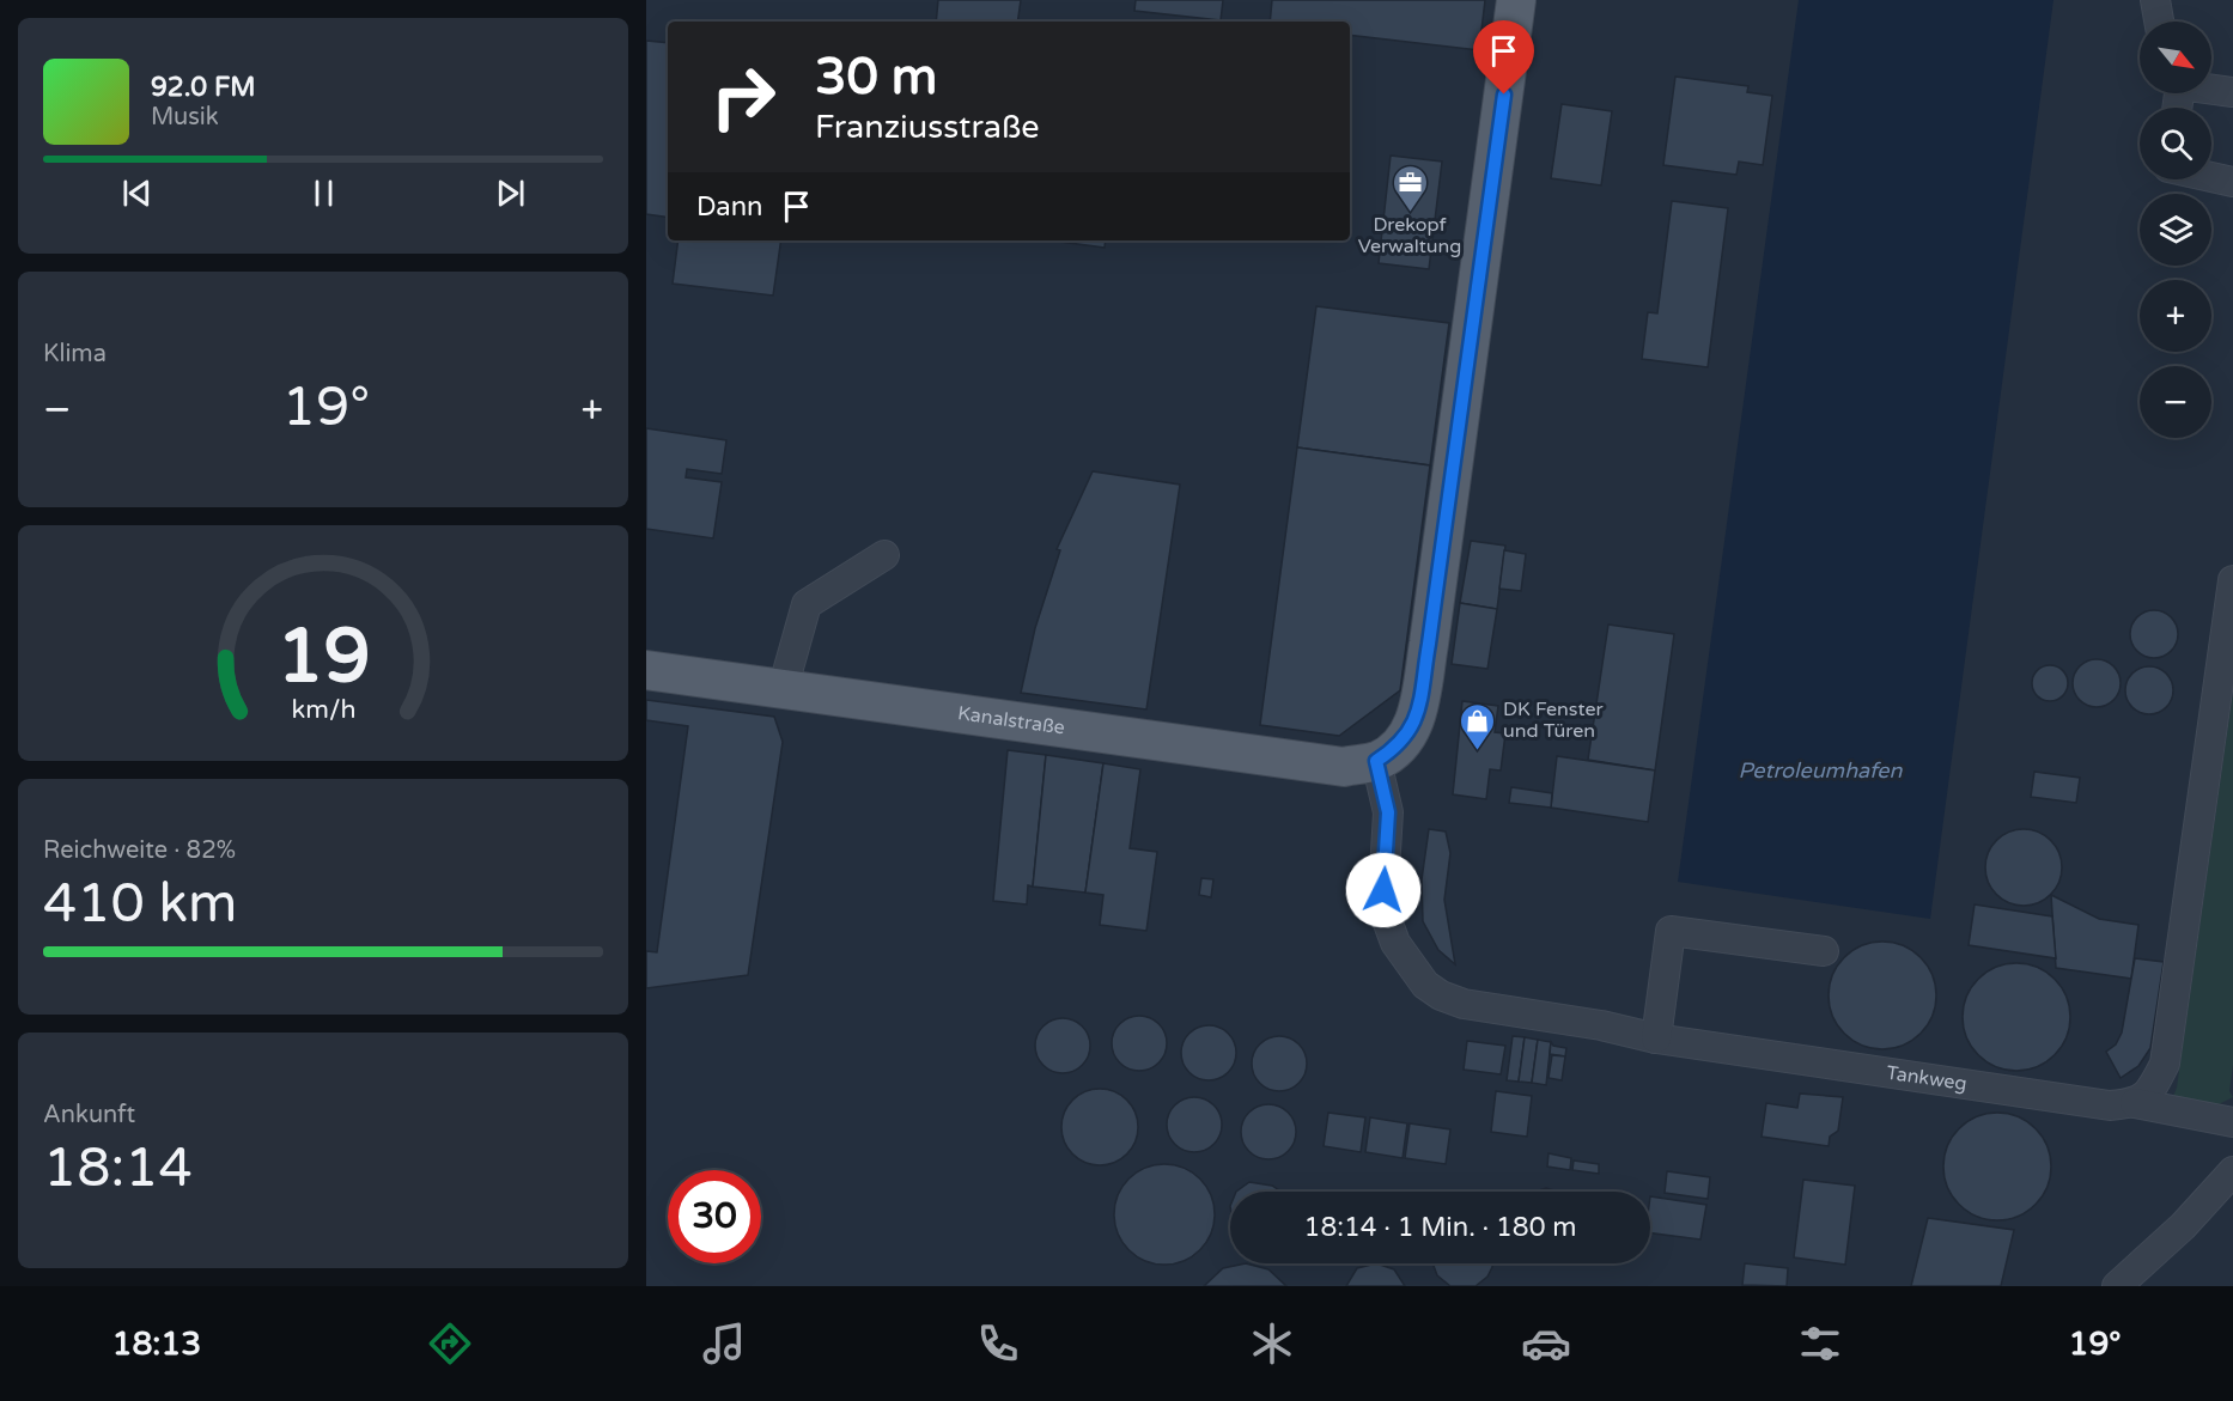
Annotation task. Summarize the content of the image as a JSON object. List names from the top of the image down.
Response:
{
  "streets": {
    "main road": ["Kanalstraße"],
    "street": ["Tankweg"]
  },
  "crossings": [
    ["Kanalstraße", "Tankweg"]
  ],
  "water": ["Petroleumhafen"],
  "places": {
    "office": ["Drekopf Verwaltung"],
    "shop": ["DK Fenster und Türen"]
  },
  "north": "bottom right",
  "page": {
    "map_buttons": ["+", "−"],
    "turn": ["30 m", "Franziusstraße"],
    "song": ["92.0 FM", "Musik"],
    "then": "Dann",
    "tile": [
      "Klima",
      ["Reichweite · 82%", "410 km"],
      ["Ankunft", "18:14"]
    ],
    "heat": ["−", "19°", "+"],
    "limit": "30",
    "trip": "18:14 · 1 Min. · 180 m",
    "tabs": ["18:13", "19°"],
    "gauge": ["19", "km/h"]
  }
}
